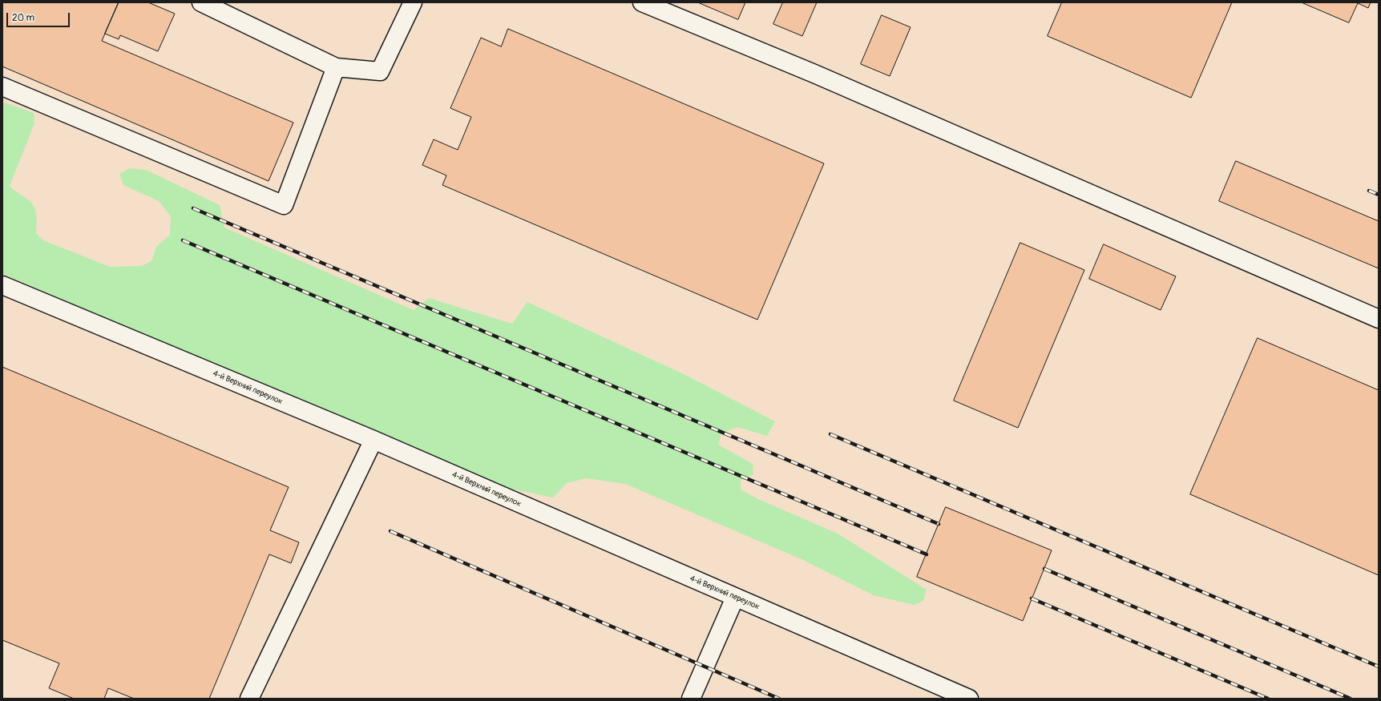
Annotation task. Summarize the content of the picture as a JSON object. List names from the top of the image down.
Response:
{
  "streets": {
    "street": ["4-й Верхний переулок"]
  },
  "scale_bar": "20 m"
}
